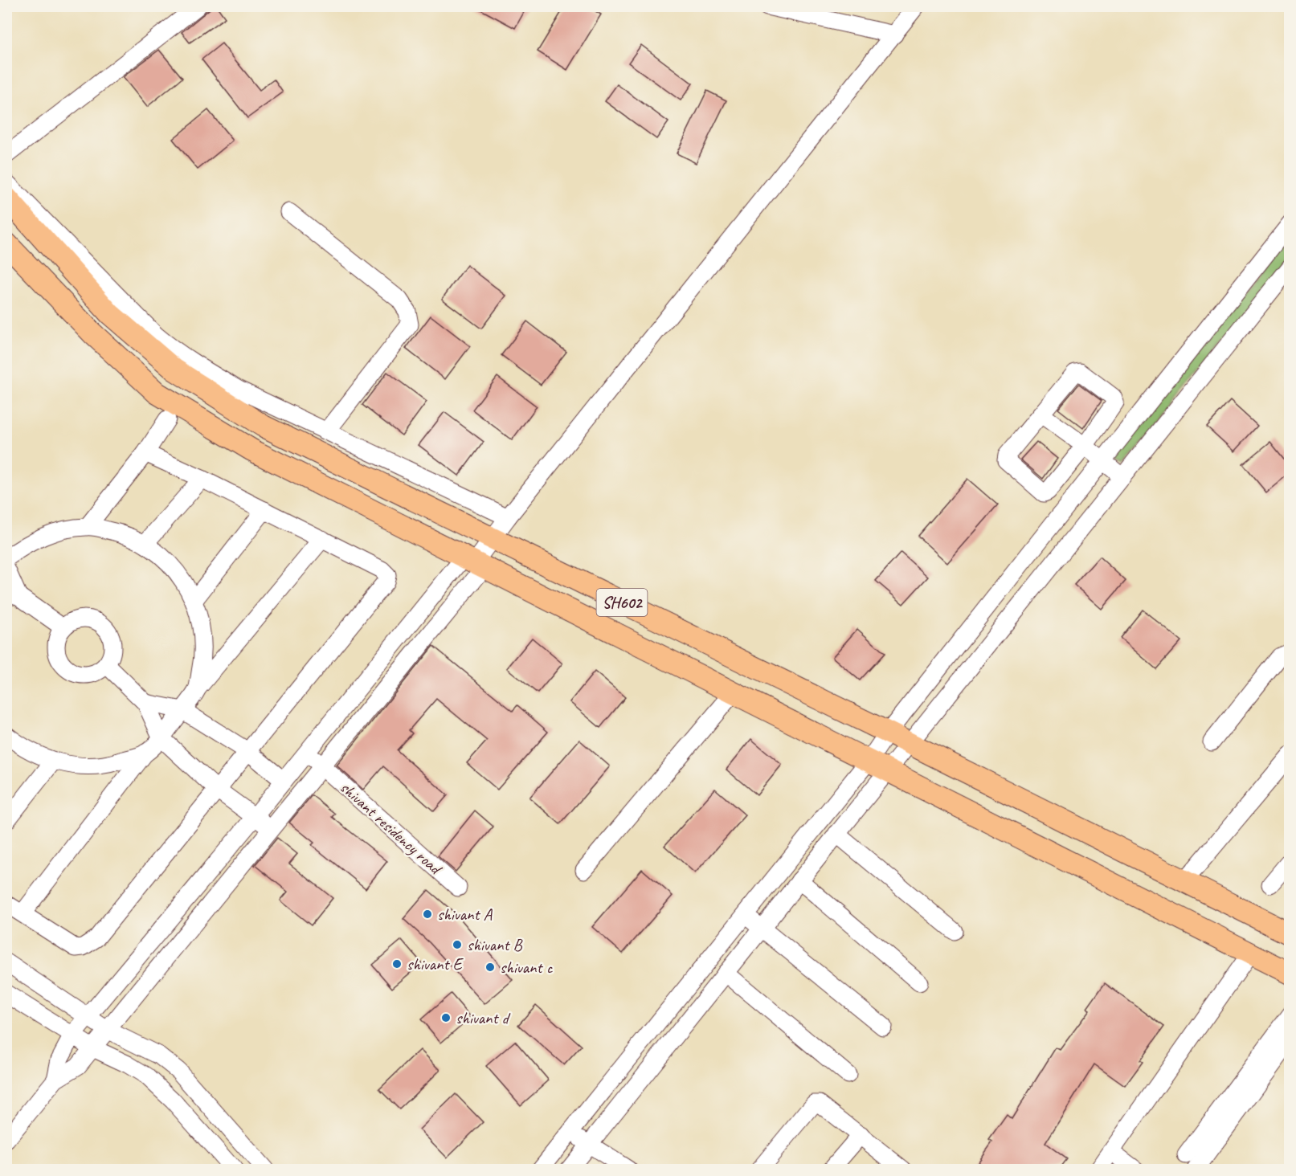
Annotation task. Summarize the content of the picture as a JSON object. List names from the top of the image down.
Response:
{
  "streets": {
    "main road": ["SH602"],
    "street": ["shivant residency road"]
  },
  "places": [
    "shivant A",
    "shivant B",
    "shivant E",
    "shivant c",
    "shivant d"
  ]
}
